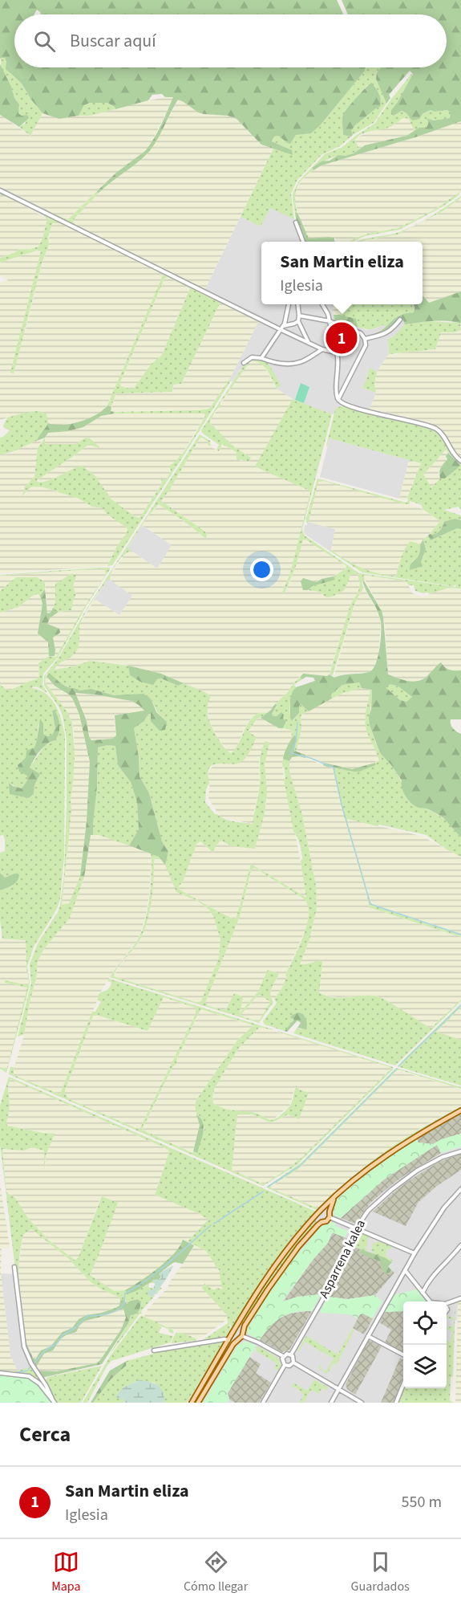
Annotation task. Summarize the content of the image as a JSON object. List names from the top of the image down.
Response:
{
  "streets": {
    "street": ["Asparrena kalea"]
  },
  "page": {
    "search": "Buscar aquí",
    "popup": ["San Martin eliza", "Iglesia"],
    "pins": "1",
    "heading": "Cerca",
    "list": [
      {
        "mark": "1",
        "name": "San Martin eliza",
        "note": "Iglesia",
        "value": "550 m"
      }
    ],
    "nav": ["Mapa", "Cómo llegar", "Guardados"]
  }
}
